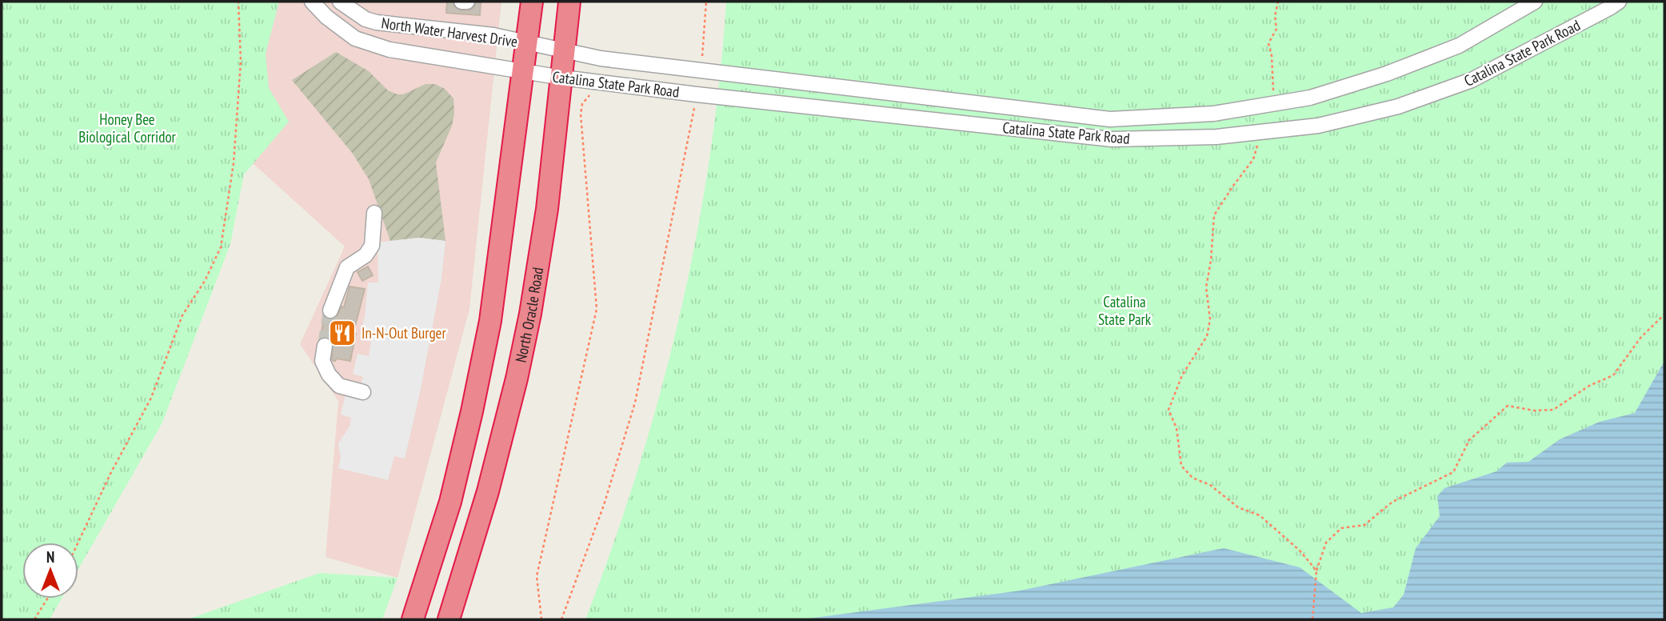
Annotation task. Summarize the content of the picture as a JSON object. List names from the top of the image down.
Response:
{
  "streets": {
    "highway": ["North Oracle Road"],
    "street": ["North Water Harvest Drive", "Catalina State Park Road"]
  },
  "crossings": [
    ["North Water Harvest Drive", "Catalina State Park Road"],
    ["North Water Harvest Drive", "North Oracle Road"],
    ["Catalina State Park Road", "North Oracle Road"]
  ],
  "parks": ["Honey Bee Biological Corridor", "Catalina State Park"],
  "places": {
    "restaurant": ["In-N-Out Burger"]
  },
  "north": "top"
}
